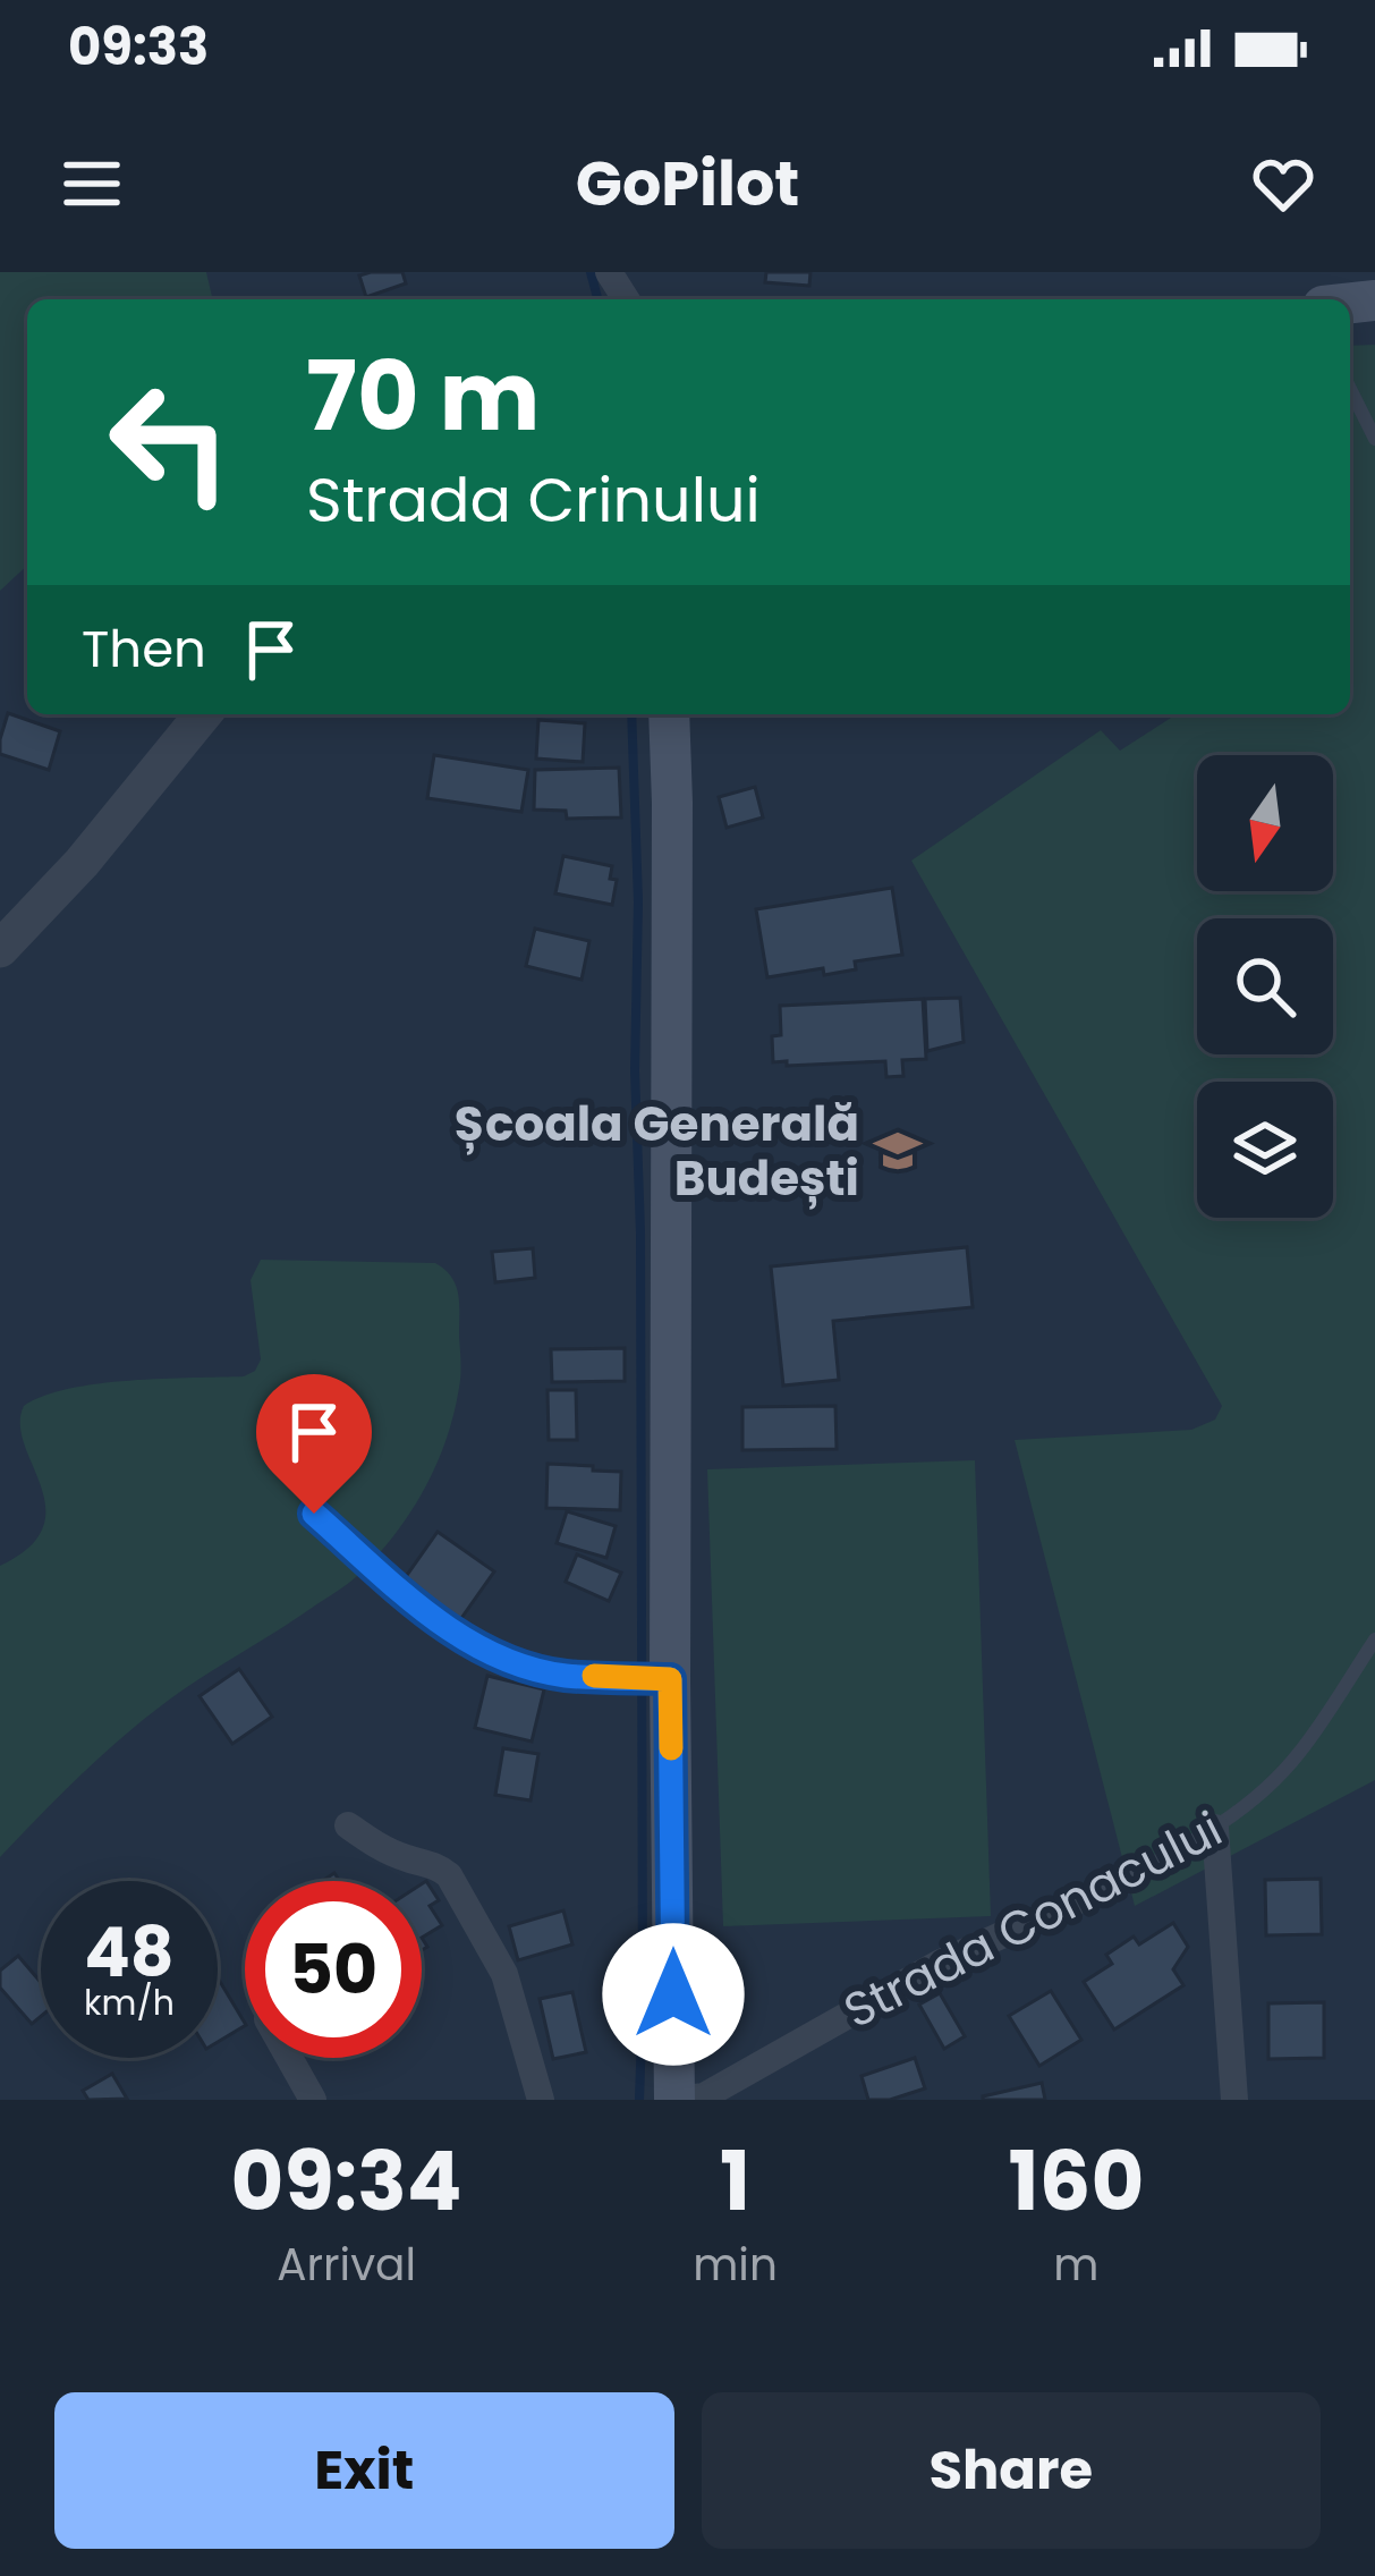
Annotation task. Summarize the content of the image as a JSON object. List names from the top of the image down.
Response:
{
  "streets": {
    "street": ["Strada Conacului"]
  },
  "places": {
    "school or university": ["Școala Generală Budești"]
  },
  "north": "bottom",
  "page": {
    "status": "09:33",
    "header": "GoPilot",
    "turn": ["70 m", "Strada Crinului"],
    "then": "Then",
    "speed": "48 km/h",
    "limit": "50",
    "eta": [
      "09:34",
      "Arrival",
      "1",
      "min",
      "160",
      "m"
    ],
    "buttons": ["Exit", "Share"]
  }
}
